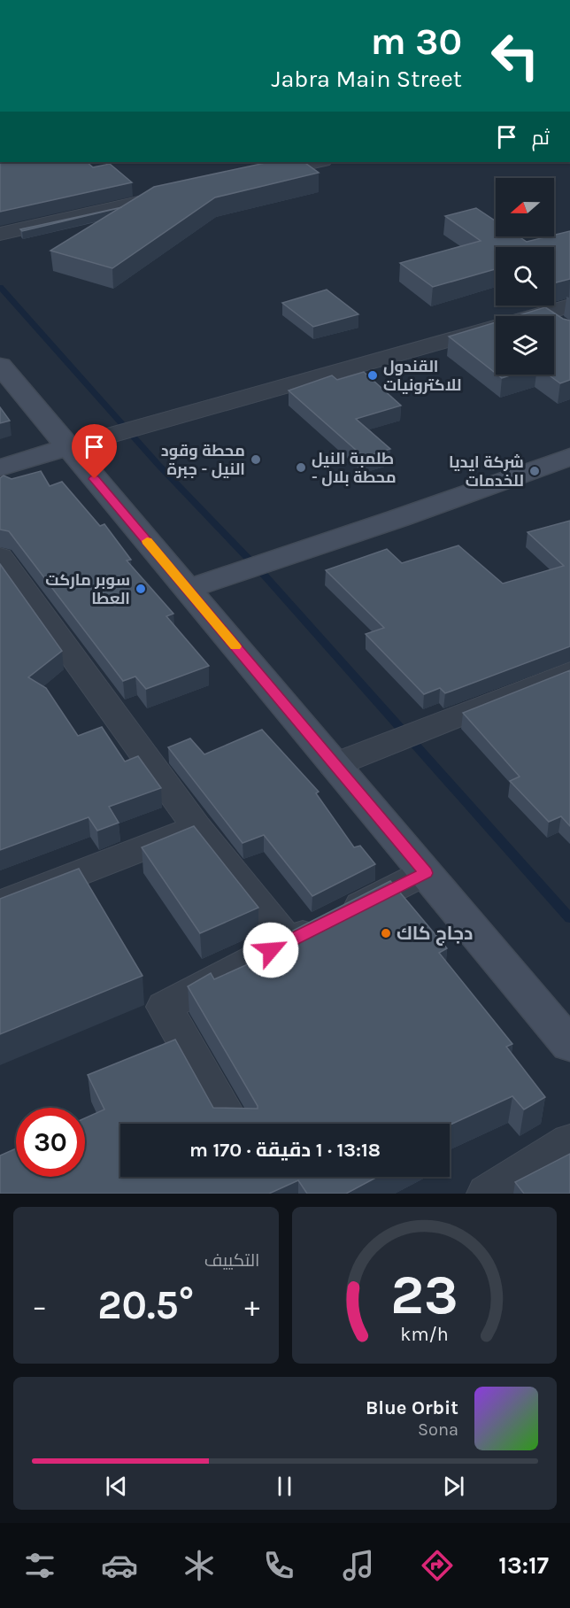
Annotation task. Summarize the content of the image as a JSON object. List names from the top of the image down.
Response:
{
  "places": [
    "القندول للاكترونيات",
    "محطة وقود النيل - جبرة",
    "طلمبة النيل - محطة بلال",
    "شركة ايديا للخدمات",
    "سوبر ماركت العطا",
    "دجاج كاك"
  ],
  "north": "left",
  "page": {
    "turn": ["30 m", "Jabra Main Street"],
    "then": "ثم",
    "limit": "30",
    "trip": "13:18 · 1 دقيقة · 170 m",
    "tile": "التكييف",
    "heat": ["−", "20.5°", "+"],
    "song": ["Blue Orbit", "Sona"],
    "tabs": "13:17",
    "gauge": ["23", "km/h"]
  }
}
